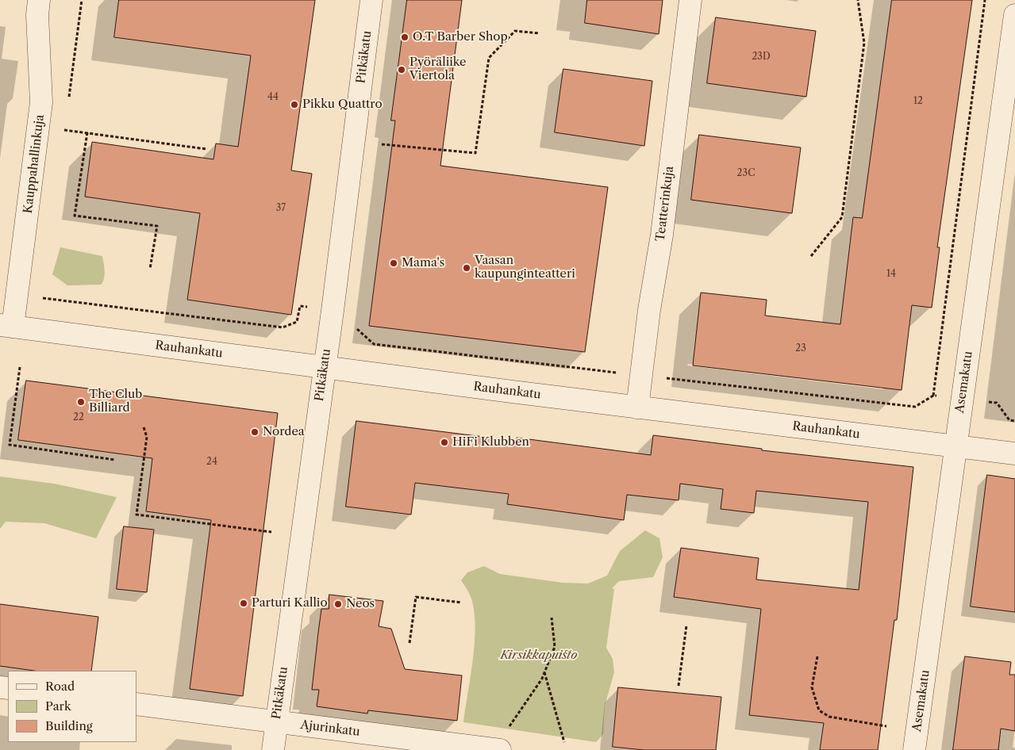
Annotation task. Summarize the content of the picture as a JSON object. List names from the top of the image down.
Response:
{
  "streets": {
    "street": [
      "Pitkäkatu",
      "Kauppahallinkuja",
      "Teatterinkuja",
      "Rauhankatu",
      "Asemakatu",
      "Ajurinkatu"
    ]
  },
  "crossings": [
    ["Pitkäkatu", "Rauhankatu"],
    ["Pitkäkatu", "Ajurinkatu"],
    ["Kauppahallinkuja", "Rauhankatu"],
    ["Teatterinkuja", "Rauhankatu"],
    ["Rauhankatu", "Asemakatu"]
  ],
  "parks": ["Kirsikkapuisto"],
  "places": [
    "O.T Barber Shop",
    "Pyöräliike Viertola",
    "Pikku Quattro",
    "Mama's",
    "Vaasan kaupunginteatteri",
    "The Club Billiard",
    "Nordea",
    "HiFi Klubben",
    "Parturi Kallio",
    "Neos"
  ],
  "house_numbers": [
    "23D",
    "44",
    "12",
    "23C",
    "37",
    "14",
    "23",
    "22",
    "24"
  ],
  "legend": ["Road", "Park", "Building"]
}
